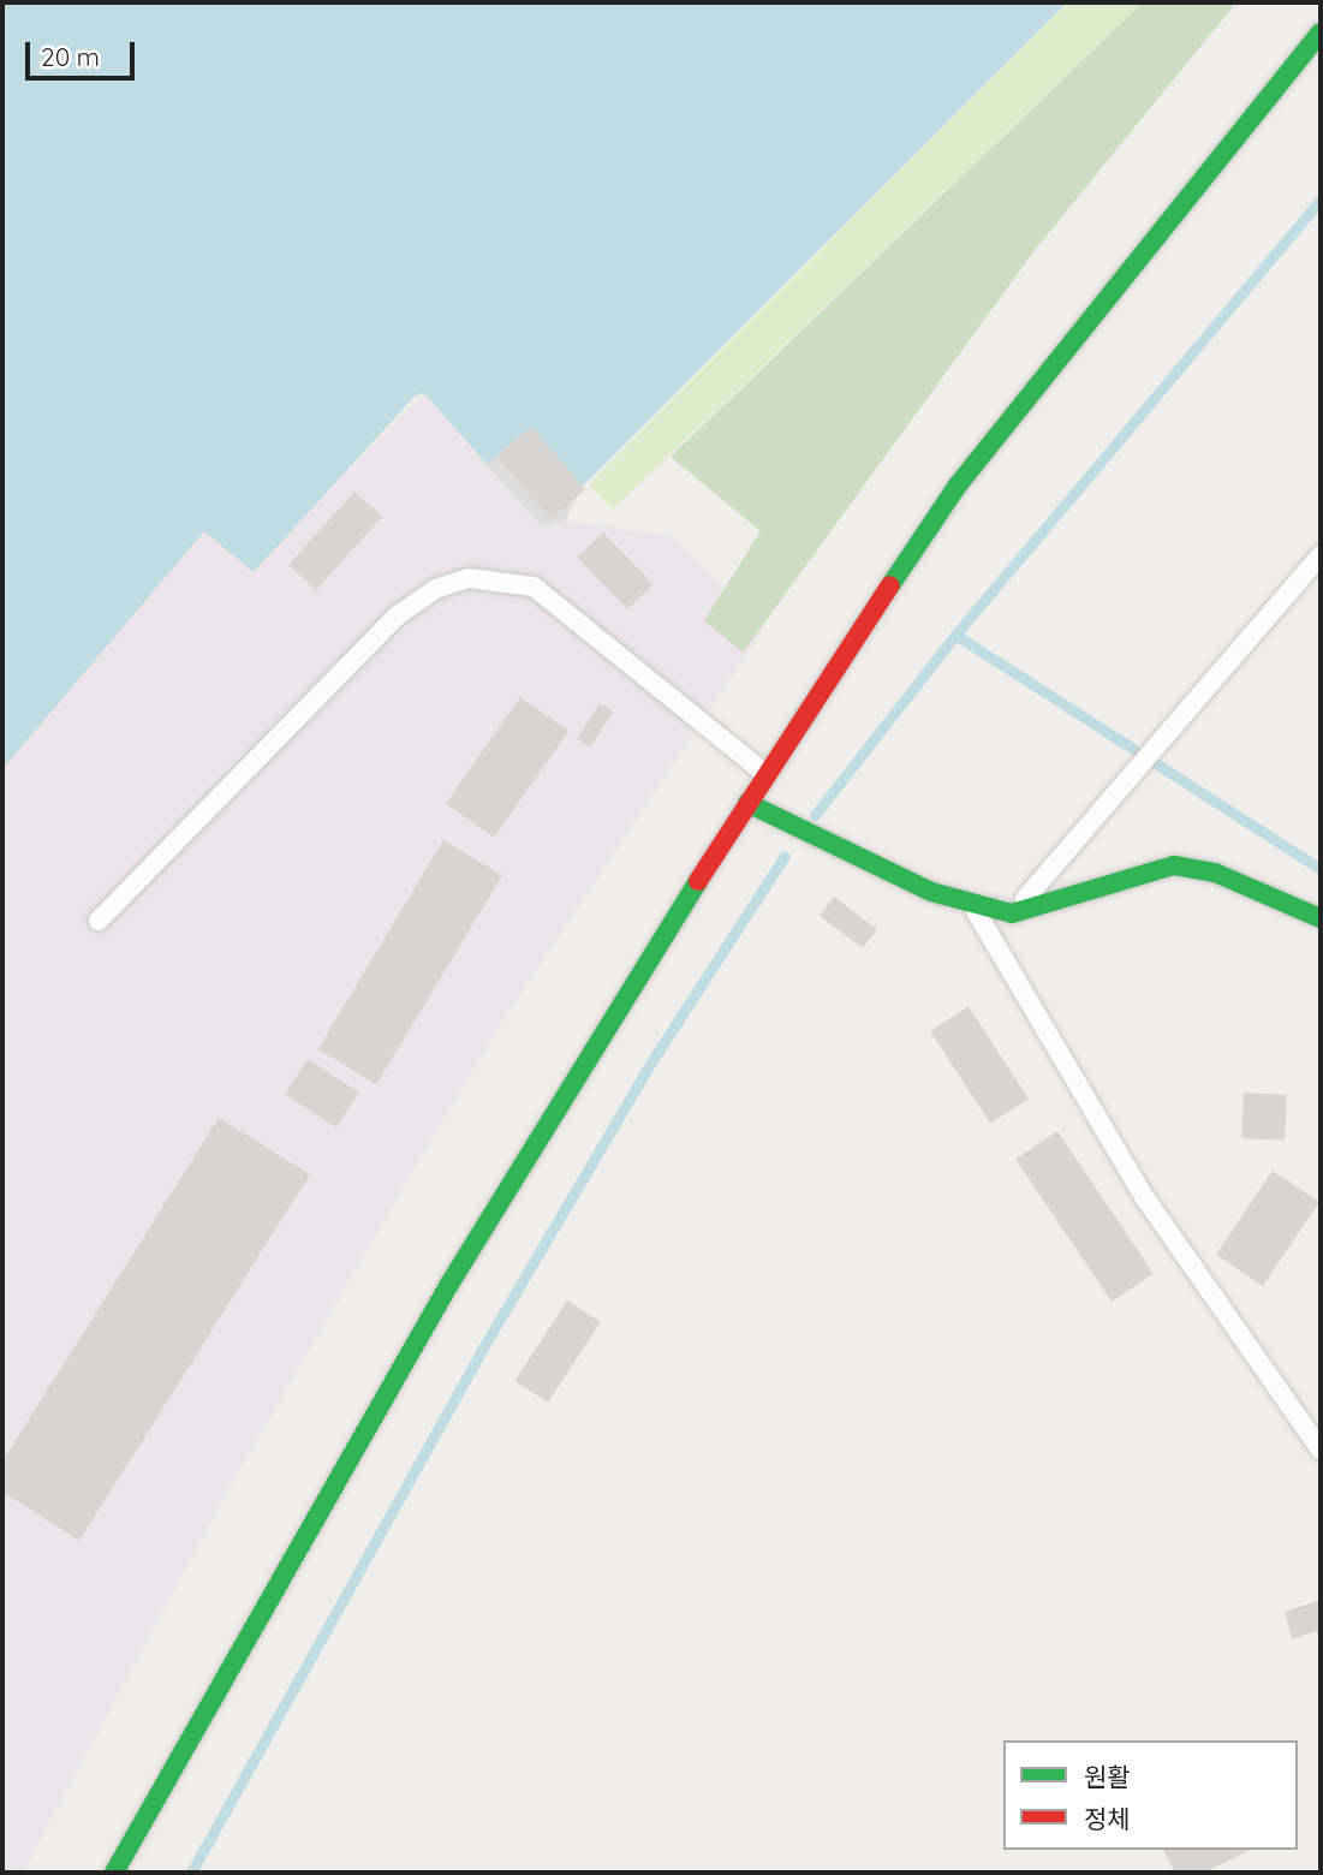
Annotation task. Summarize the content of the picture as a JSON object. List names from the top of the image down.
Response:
{
  "legend": ["원활", "정체"],
  "scale_bar": "20 m"
}
